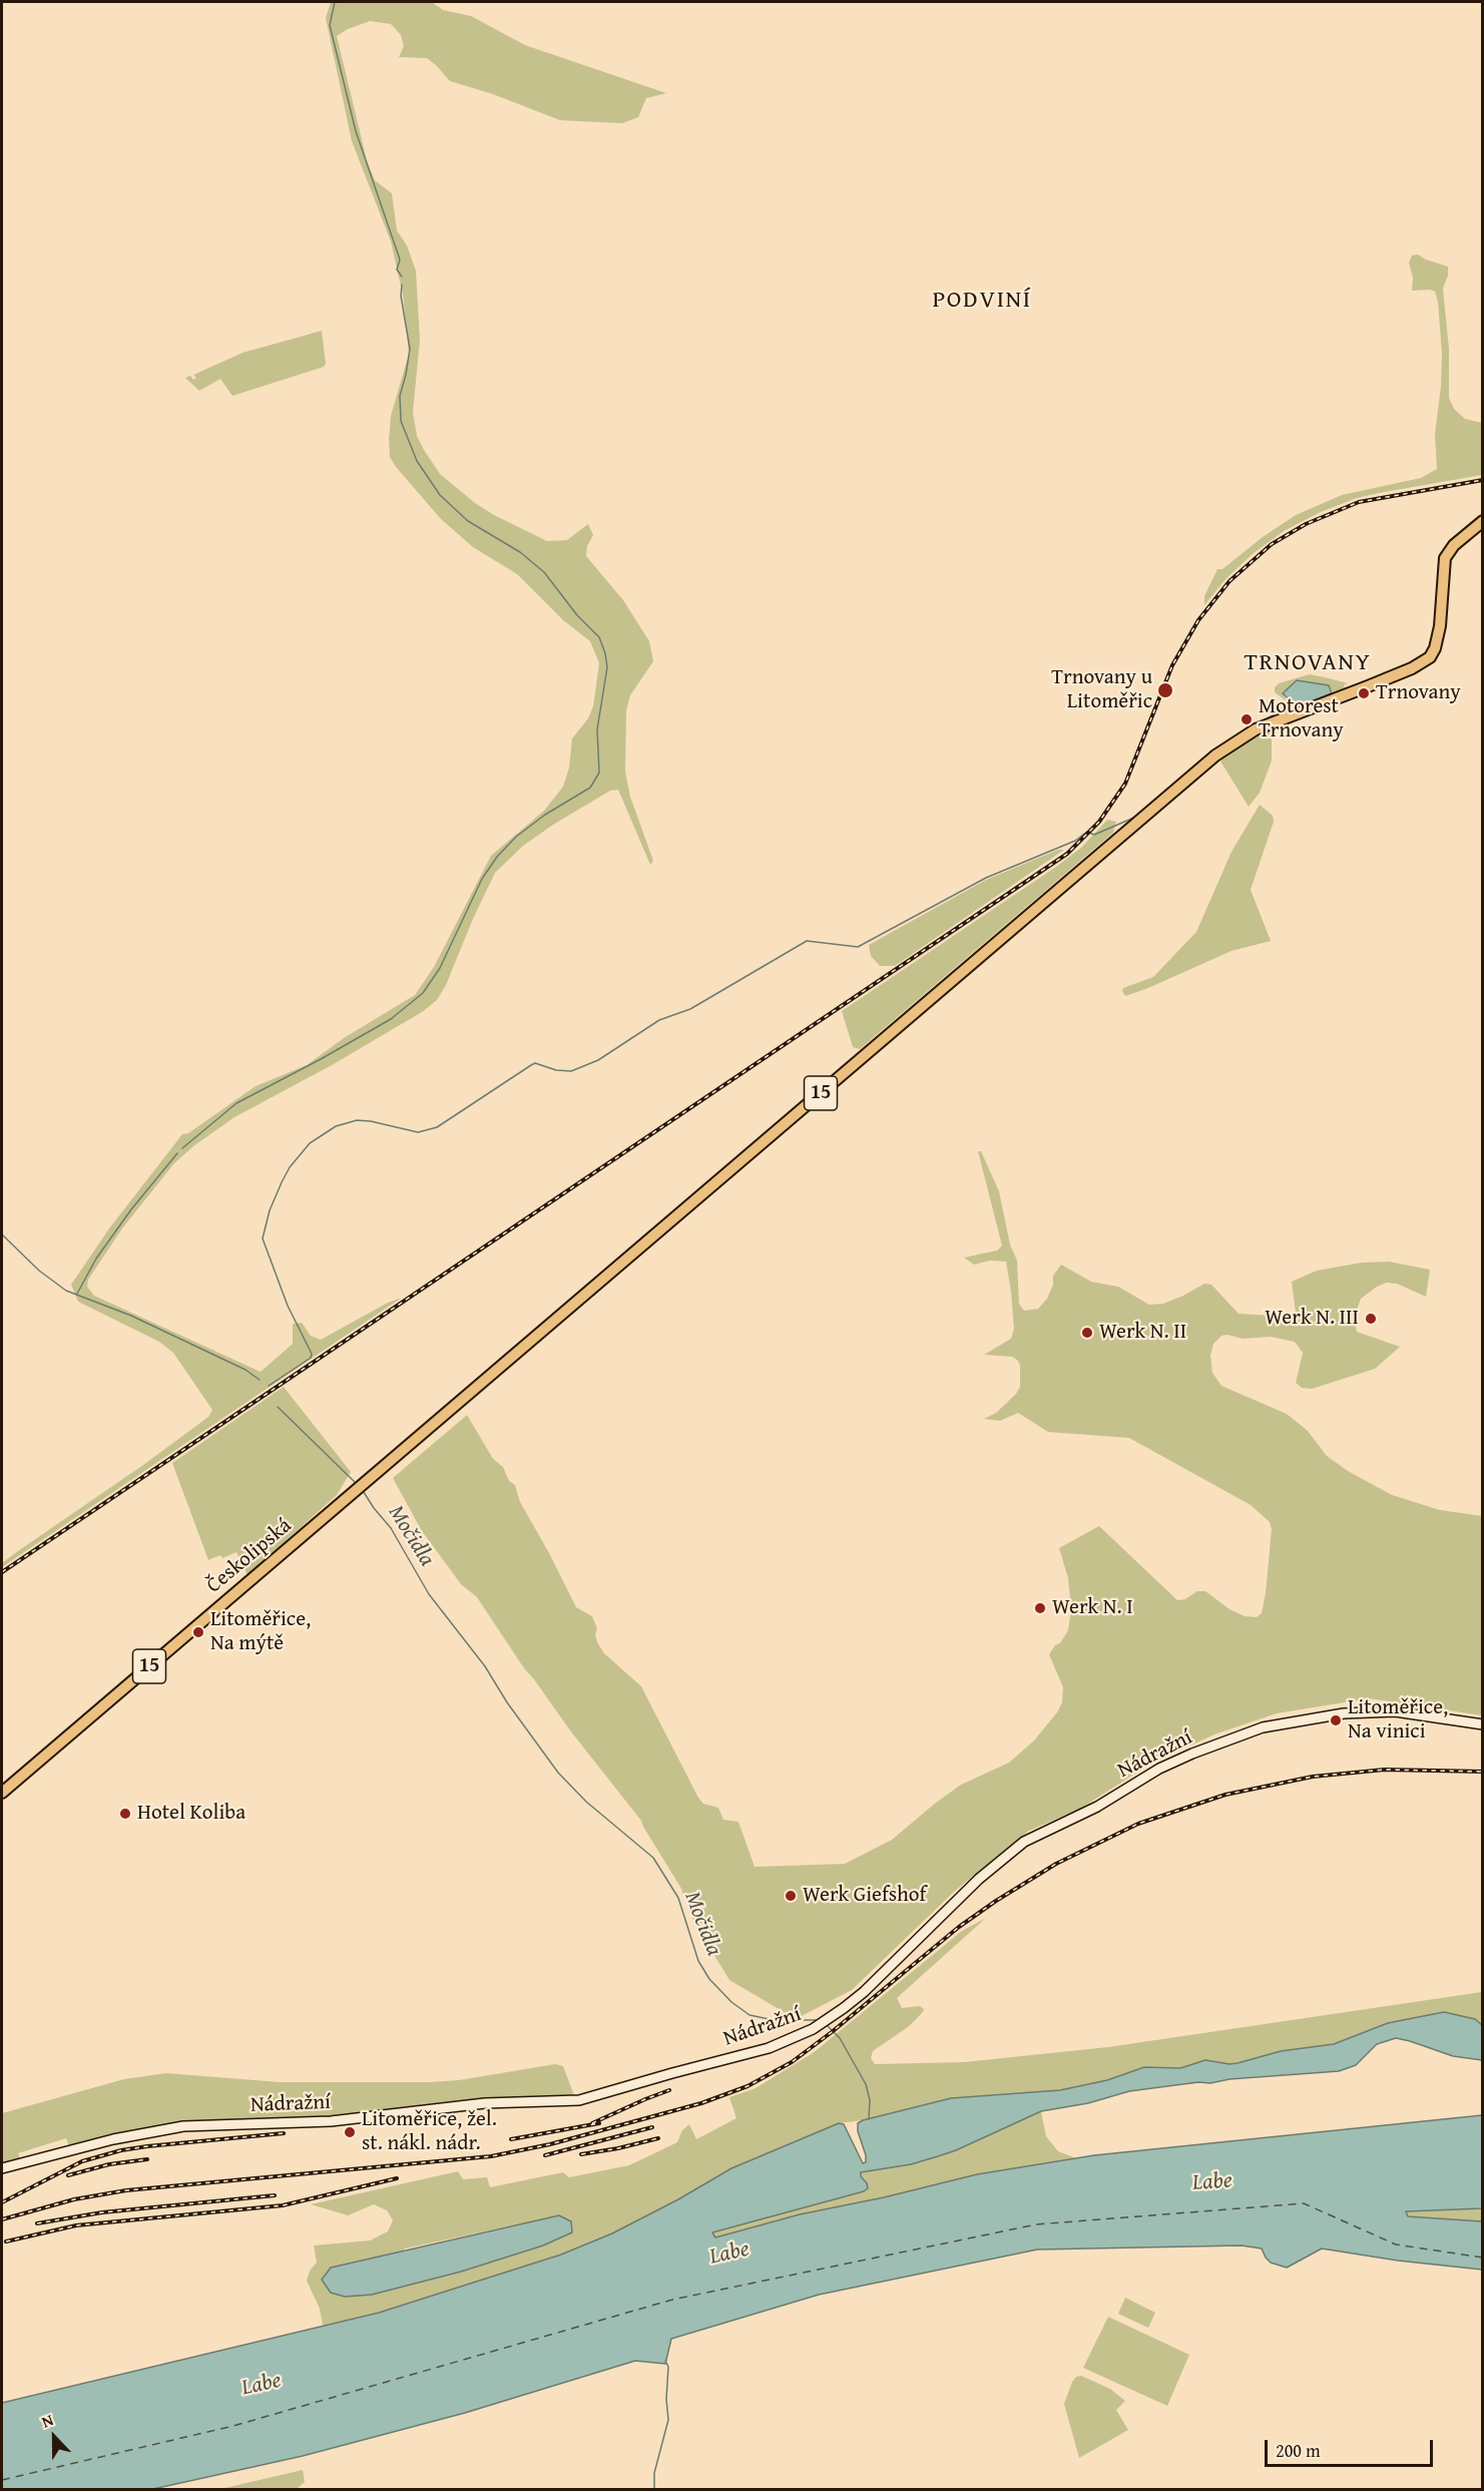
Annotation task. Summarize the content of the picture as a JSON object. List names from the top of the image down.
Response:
{
  "streets": {
    "main road": ["15", "Českolipská", "Nádražní"]
  },
  "districts": ["PODVINÍ", "TRNOVANY"],
  "water": ["Močidla", "Labe"],
  "places": [
    "Trnovany u Litoměřic",
    "Trnovany",
    "Motorest Trnovany",
    "Werk N. III",
    "Werk N. II",
    "Werk N. I",
    "Litoměřice, Na mýtě",
    "Litoměřice, Na vinici",
    "Hotel Koliba",
    "Werk Giefshof",
    "Litoměřice, žel. st. nákl. nádr."
  ],
  "scale_bar": "200 m",
  "north": "top"
}
